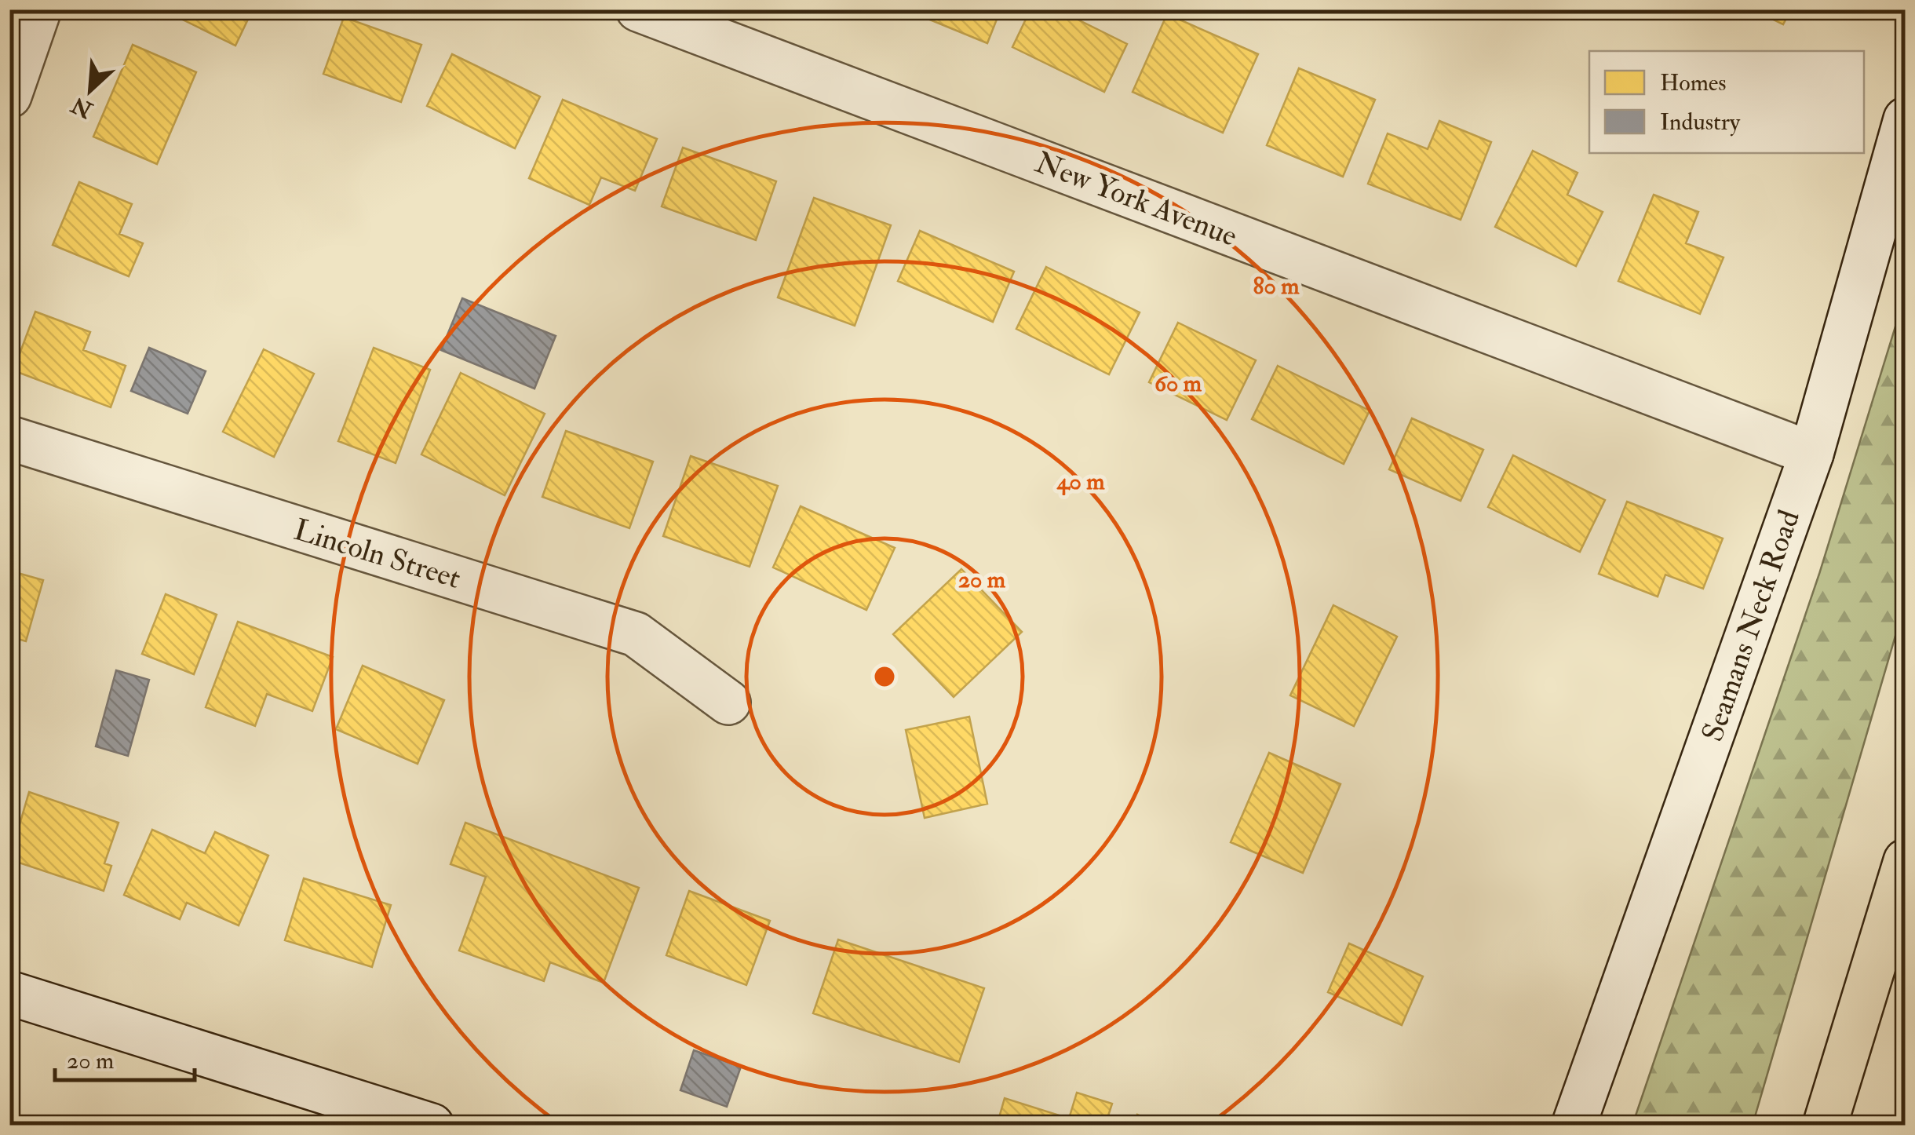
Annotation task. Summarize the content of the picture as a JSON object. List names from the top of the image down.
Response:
{
  "streets": {
    "street": ["New York Avenue", "Lincoln Street", "Seamans Neck Road"]
  },
  "crossings": [
    ["New York Avenue", "Seamans Neck Road"]
  ],
  "legend": ["Homes", "Industry"],
  "scale_bar": "20 m",
  "north": "bottom left",
  "rings": [
    "80 m",
    "60 m",
    "40 m",
    "20 m"
  ]
}
